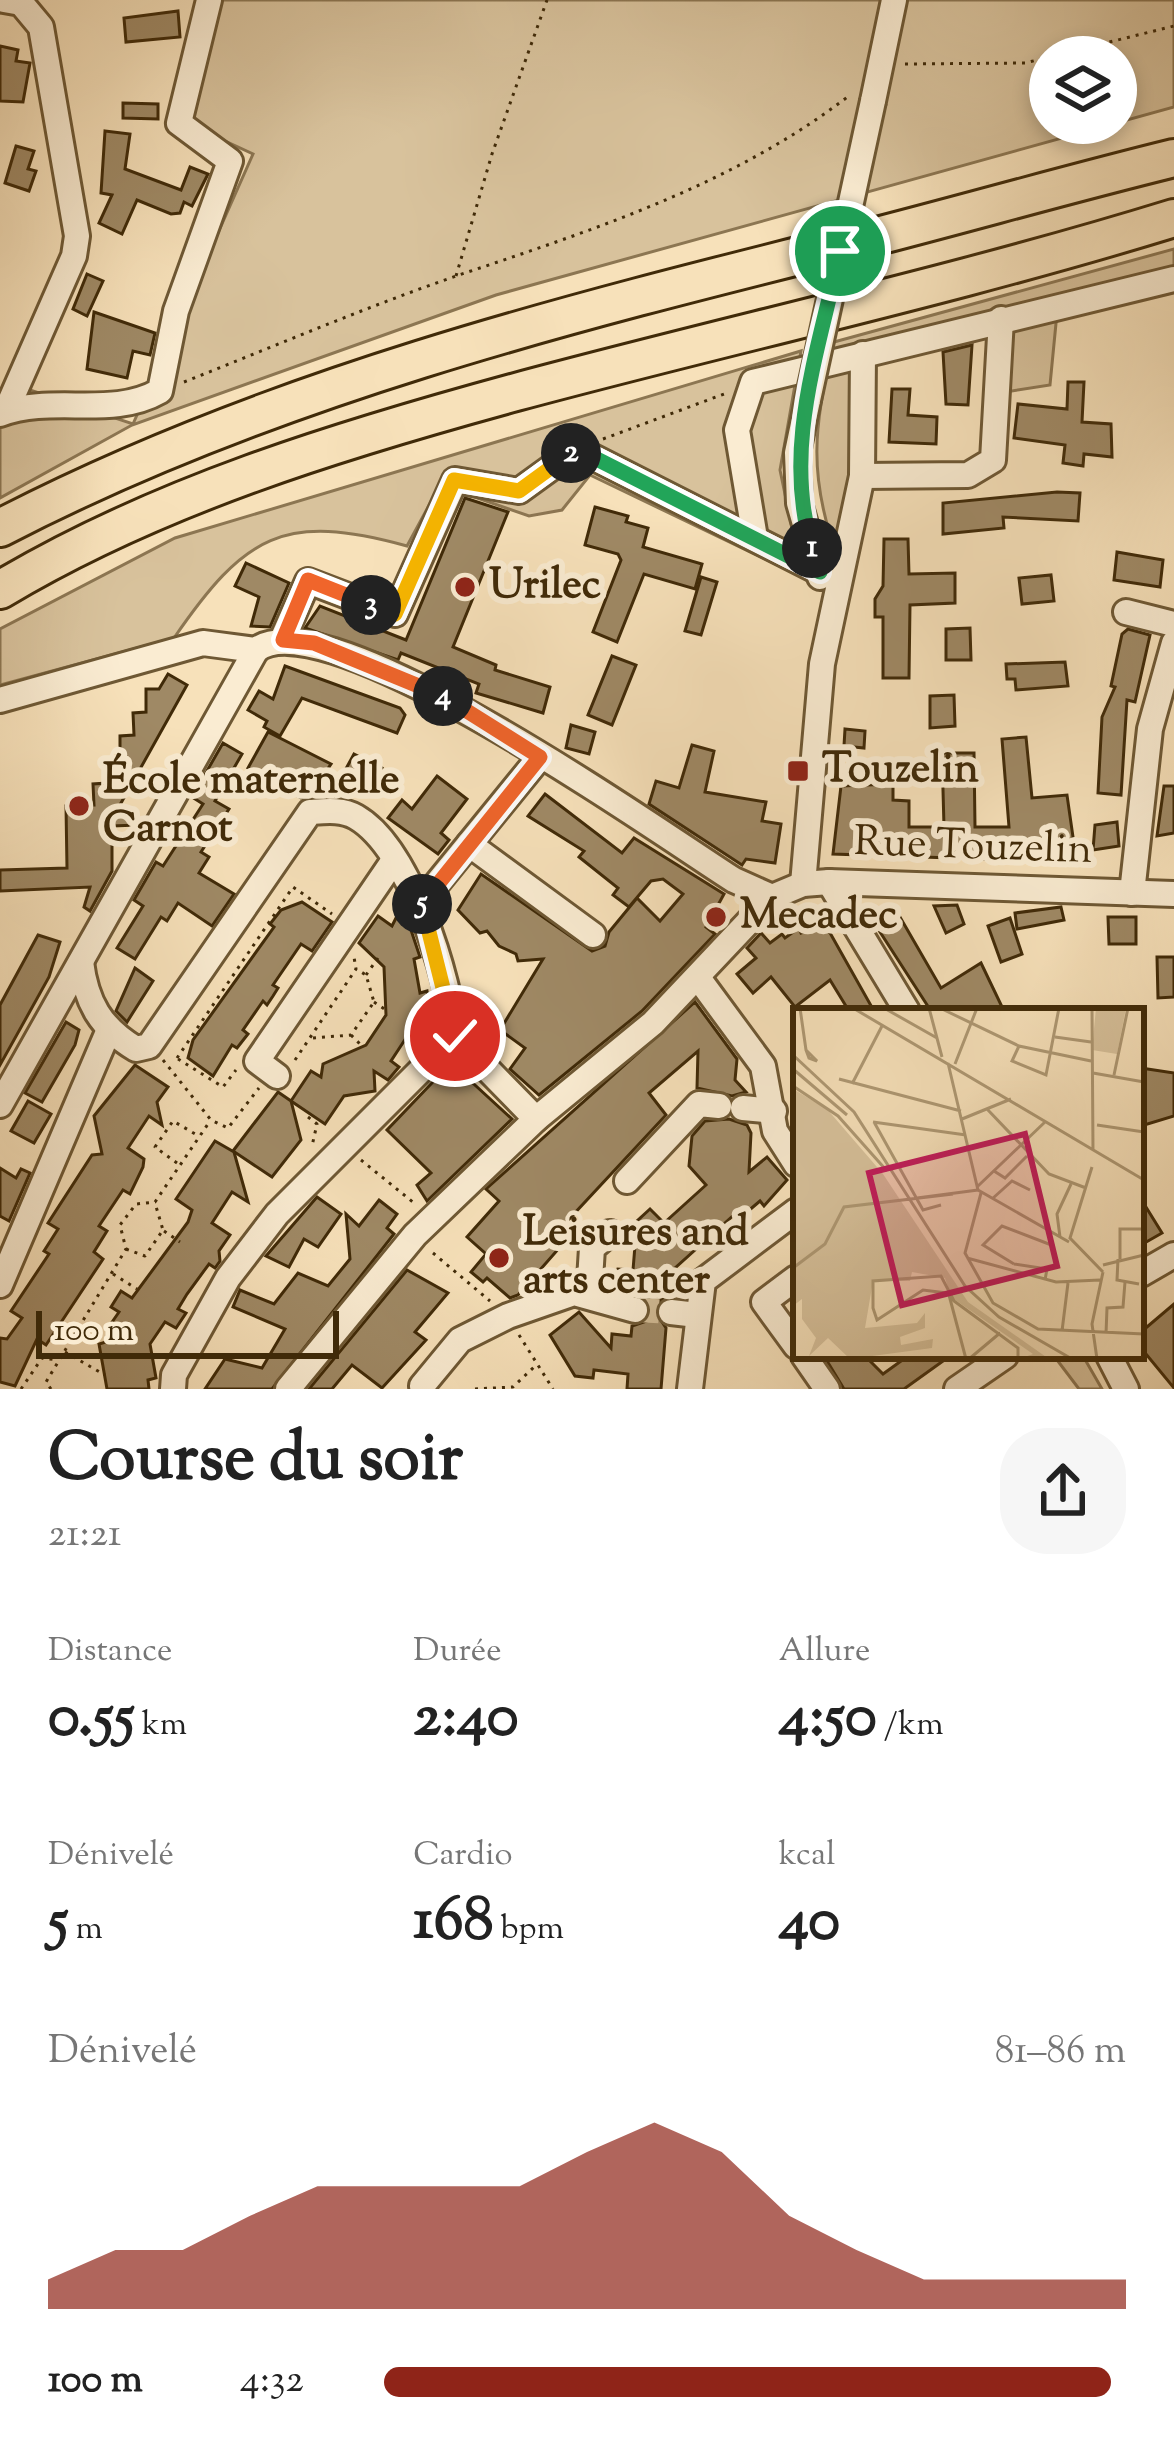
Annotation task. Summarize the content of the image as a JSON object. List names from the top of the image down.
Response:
{
  "streets": {
    "street": ["Rue Touzelin"]
  },
  "places": {
    "other": [
      "Urilec",
      "École maternelle Carnot",
      "Mecadec",
      "Leisures and arts center"
    ],
    "transit": ["Touzelin"]
  },
  "scale_bar": "100 m",
  "page": {
    "pins": [
      "2",
      "1",
      "3",
      "4",
      "5"
    ],
    "scale": "100 m",
    "heading": ["Course du soir", "21:21"],
    "stats": [
      ["Distance", "0.55 km"],
      ["Durée", "2:40"],
      ["Allure", "4:50 /km"],
      ["Dénivelé", "5 m"],
      ["Cardio", "168 bpm"],
      ["kcal", "40"]
    ],
    "chart": ["Dénivelé", "81–86 m"],
    "list": [
      {
        "name": "100 m",
        "note": "4:32"
      }
    ]
  }
}
